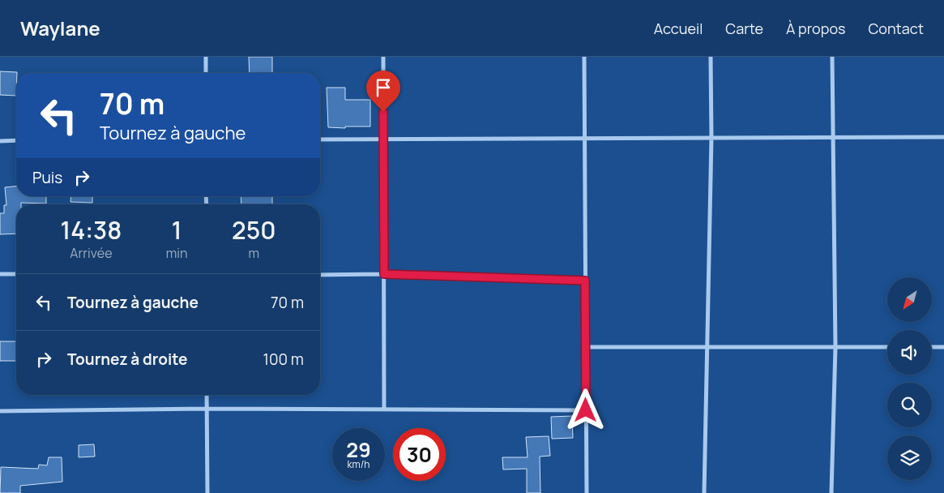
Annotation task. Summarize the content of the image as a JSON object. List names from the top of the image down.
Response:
{
  "north": "bottom left",
  "page": {
    "header": "Waylane",
    "nav": [
      "Accueil",
      "Carte",
      "À propos",
      "Contact"
    ],
    "turn": ["70 m", "Tournez à gauche"],
    "then": "Puis",
    "eta": [
      "14:38",
      "Arrivée",
      "1",
      "min",
      "250",
      "m"
    ],
    "list": [
      {
        "name": "Tournez à gauche",
        "value": "70 m"
      },
      {
        "name": "Tournez à droite",
        "value": "100 m"
      }
    ],
    "speed": "29 km/h",
    "limit": "30"
  }
}
